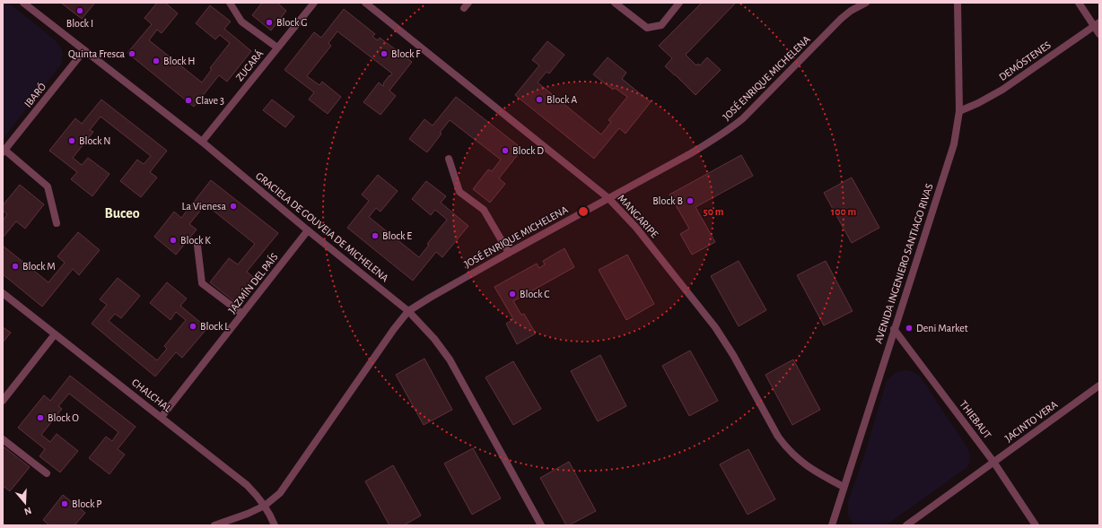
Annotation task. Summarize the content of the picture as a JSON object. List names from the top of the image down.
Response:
{
  "streets": {
    "street": [
      "DEMÓSTENES",
      "ZUCARÁ",
      "JOSÉ ENRIQUE MICHELENA",
      "IBARÓ",
      "MANGARIPE",
      "GRACIELA DE GOUVEIA DE MICHELENA",
      "AVENIDA INGENIERO SANTIAGO RIVAS",
      "JAZMÍN DEL PAÍS",
      "CHALCHAL",
      "THIEBAUT",
      "JACINTO VERA"
    ]
  },
  "crossings": [
    ["DEMÓSTENES", "AVENIDA INGENIERO SANTIAGO RIVAS"],
    ["ZUCARÁ", "GRACIELA DE GOUVEIA DE MICHELENA"],
    ["JOSÉ ENRIQUE MICHELENA", "MANGARIPE"],
    ["JOSÉ ENRIQUE MICHELENA", "GRACIELA DE GOUVEIA DE MICHELENA"],
    ["JOSÉ ENRIQUE MICHELENA", "CHALCHAL"],
    ["IBARÓ", "GRACIELA DE GOUVEIA DE MICHELENA"],
    ["MANGARIPE", "AVENIDA INGENIERO SANTIAGO RIVAS"],
    ["GRACIELA DE GOUVEIA DE MICHELENA", "JAZMÍN DEL PAÍS"],
    ["AVENIDA INGENIERO SANTIAGO RIVAS", "THIEBAUT"],
    ["JAZMÍN DEL PAÍS", "CHALCHAL"],
    ["THIEBAUT", "JACINTO VERA"]
  ],
  "districts": ["Buceo"],
  "places": [
    "Block I",
    "Block G",
    "Quinta Fresca",
    "Block F",
    "Block H",
    "Block A",
    "Clave 3",
    "Block N",
    "Block D",
    "Block B",
    "La Vienesa",
    "Block E",
    "Block K",
    "Block M",
    "Block C",
    "Block L",
    "Deni Market",
    "Block O",
    "Block P"
  ],
  "north": "bottom",
  "rings": ["50 m", "100 m"]
}
